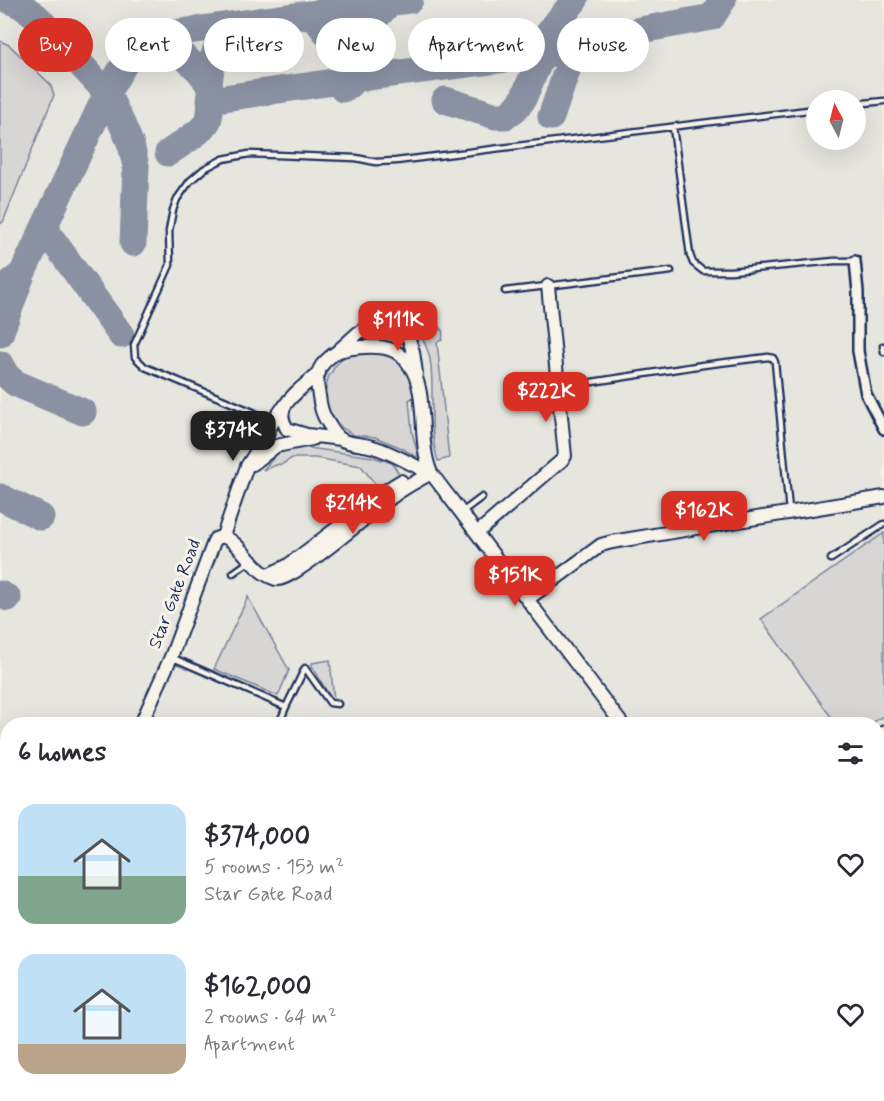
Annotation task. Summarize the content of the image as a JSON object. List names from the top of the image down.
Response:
{
  "streets": {
    "street": ["Star Gate Road"]
  },
  "north": "top",
  "page": {
    "chip": [
      "Buy",
      "Rent",
      "Filters",
      "New",
      "Apartment",
      "House"
    ],
    "price": [
      "$111K",
      "$222K",
      "$374K",
      "$214K",
      "$162K",
      "$151K"
    ],
    "heading": "6 homes",
    "list": [
      {
        "name": "$374,000",
        "note": "5 rooms · 153 m² · Star Gate Road"
      },
      {
        "name": "$162,000",
        "note": "2 rooms · 64 m² · Apartment"
      }
    ]
  }
}
